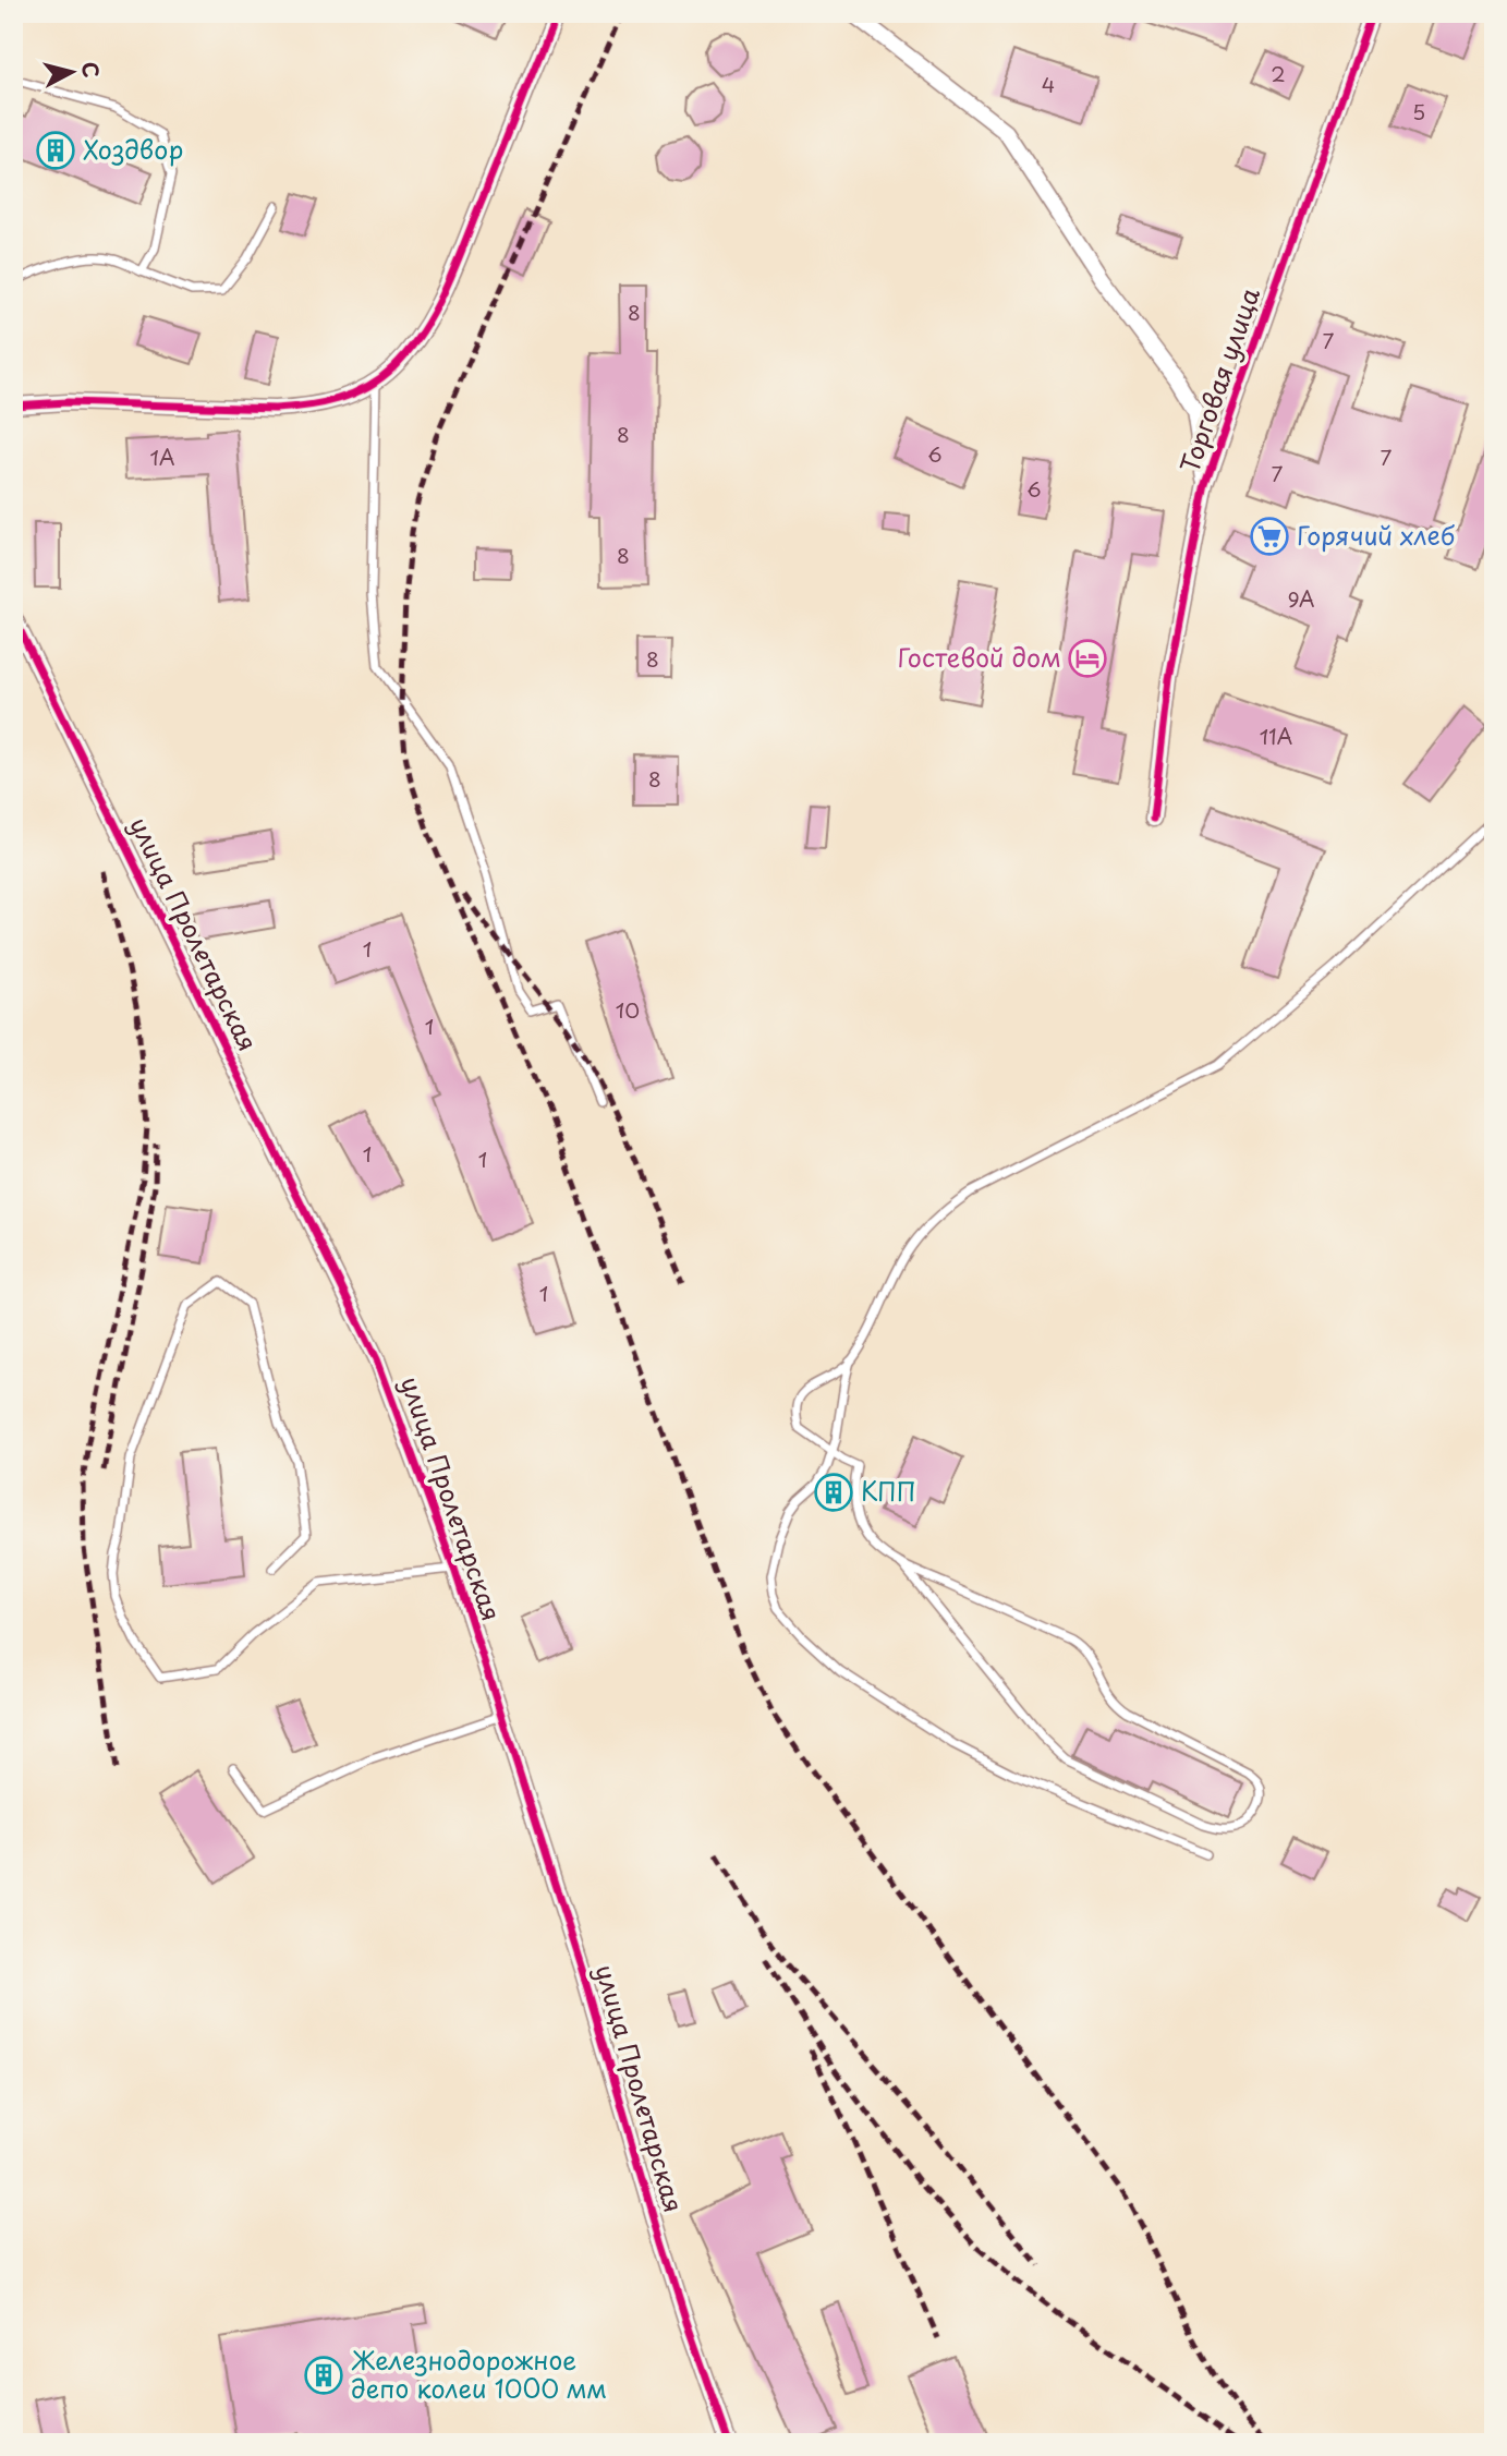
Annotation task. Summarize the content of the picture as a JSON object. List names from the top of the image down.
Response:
{
  "streets": {
    "street": ["Торговая улица", "улица Пролетарская"]
  },
  "places": {
    "building": ["Хоздвор", "КПП", "Железнодорожное депо колеи 1000 мм"],
    "supermarket": ["Горячий хлеб"],
    "hotel": ["Гостевой дом"]
  },
  "house_numbers": [
    "2",
    "4",
    "5",
    "8",
    "7",
    "8",
    "6",
    "1А",
    "7",
    "7",
    "6",
    "8",
    "9А",
    "8",
    "11А",
    "8",
    "1",
    "10",
    "1",
    "1",
    "1",
    "1"
  ],
  "north": "right"
}
